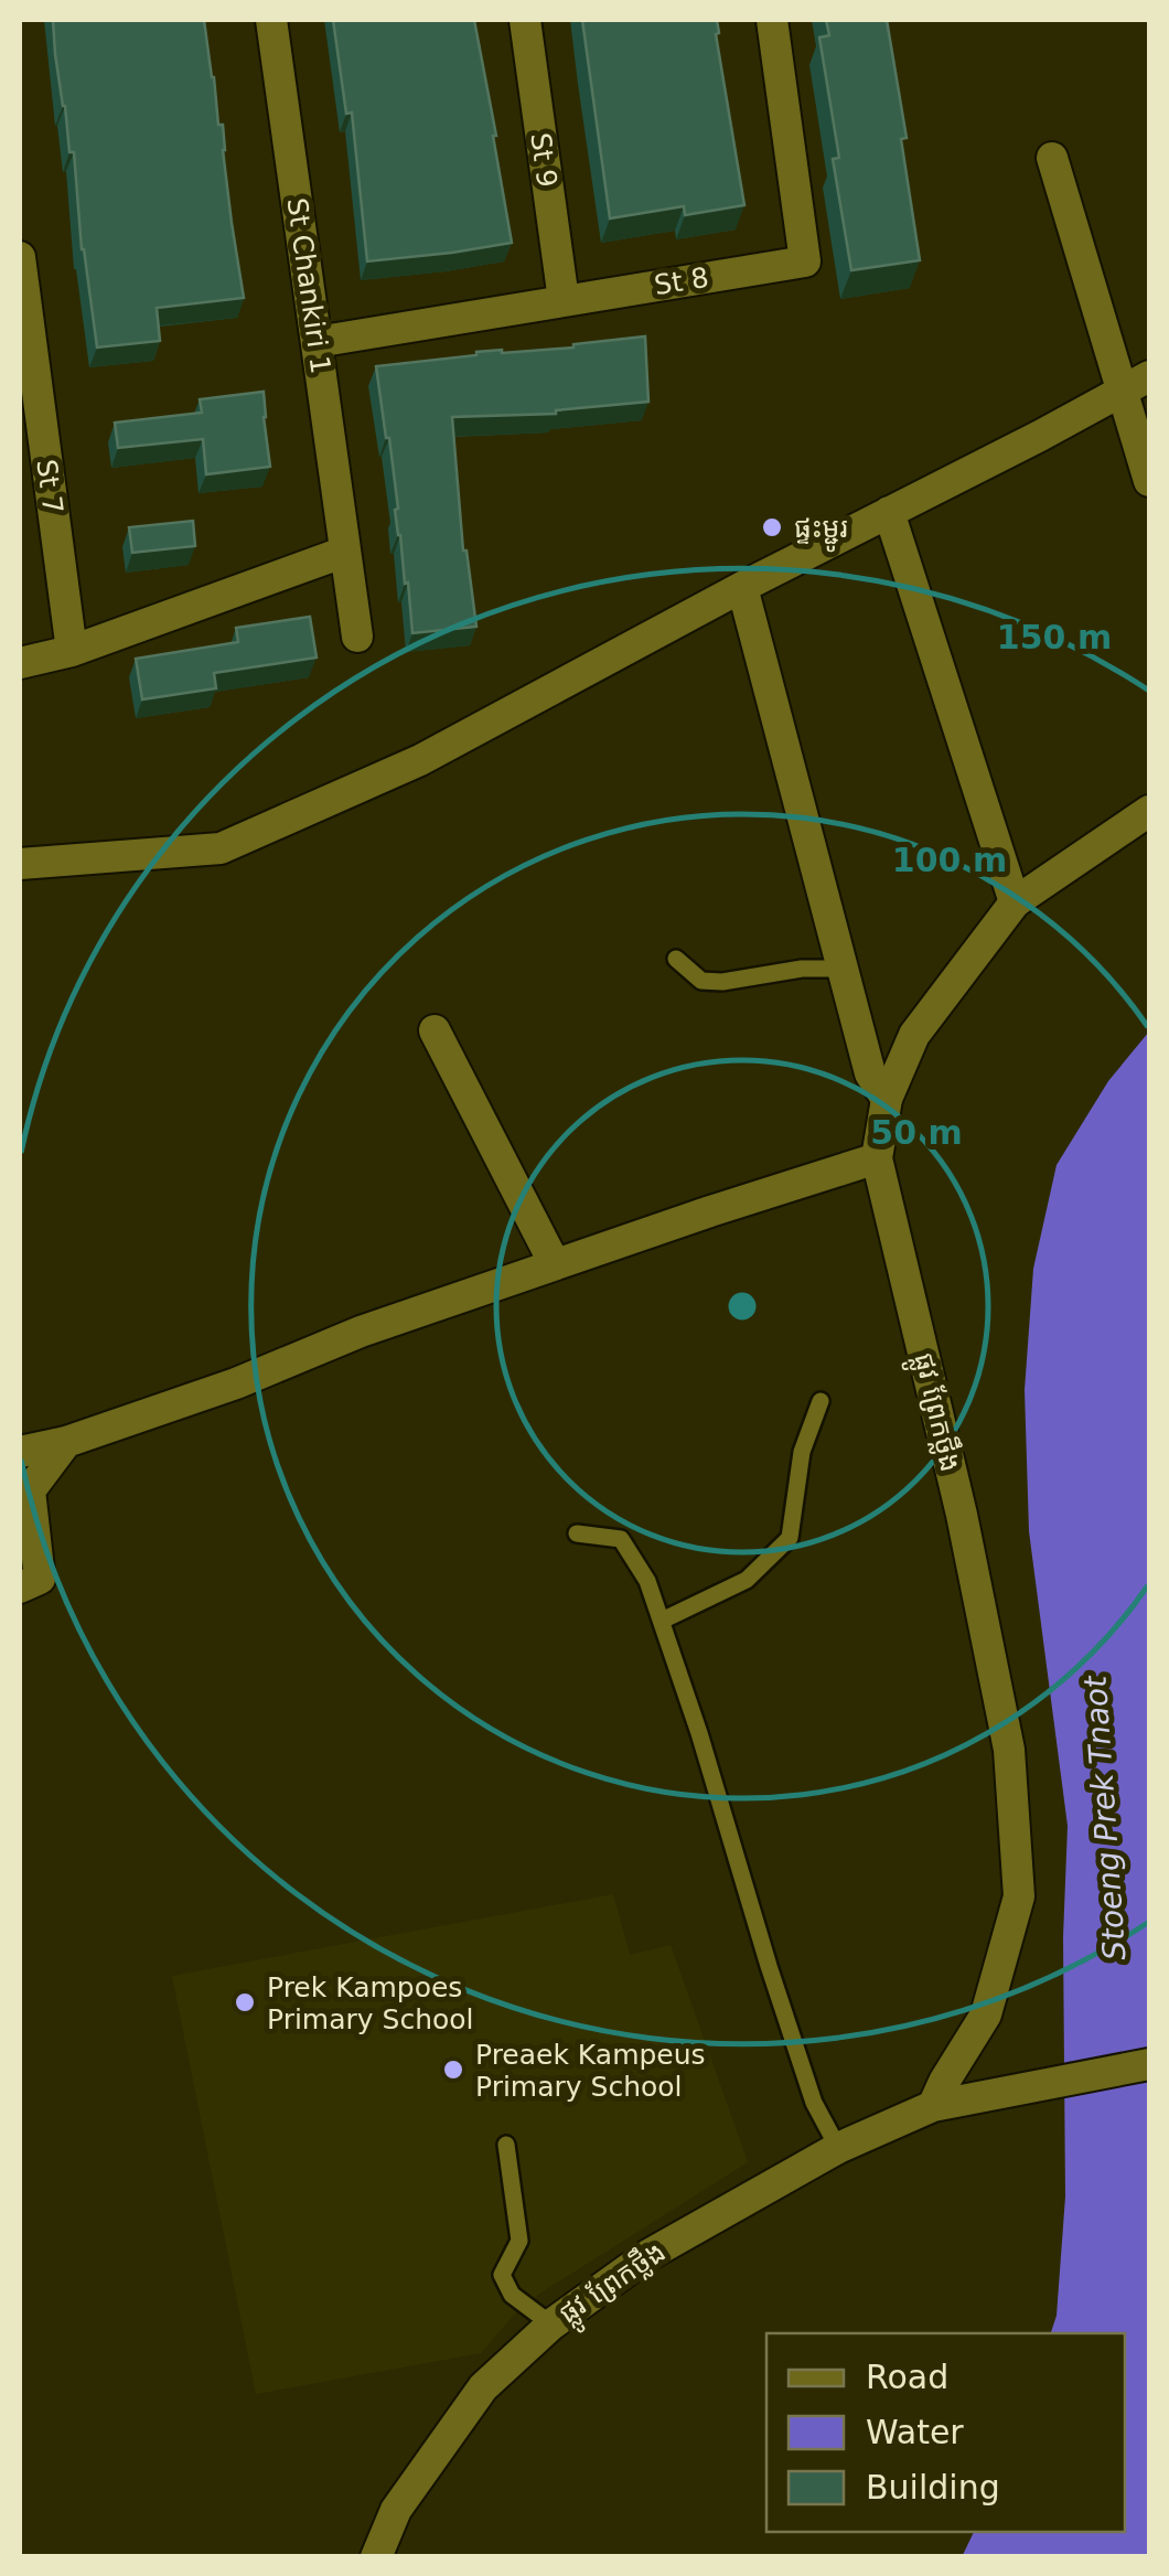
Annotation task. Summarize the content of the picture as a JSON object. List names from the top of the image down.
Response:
{
  "streets": {
    "street": [
      "St 9",
      "St 8",
      "St Chankiri 1",
      "St 7",
      "ផ្លូវ ព្រែកថ្លឹង"
    ]
  },
  "crossings": [
    ["St 9", "St 8"],
    ["St 8", "St Chankiri 1"]
  ],
  "water": ["Stoeng Prek Tnaot"],
  "places": ["ផ្ទះម្ជូរ", "Prek Kampoes Primary School", "Preaek Kampeus Primary School"],
  "legend": ["Road", "Water", "Building"],
  "rings": ["150 m", "100 m", "50 m"]
}
